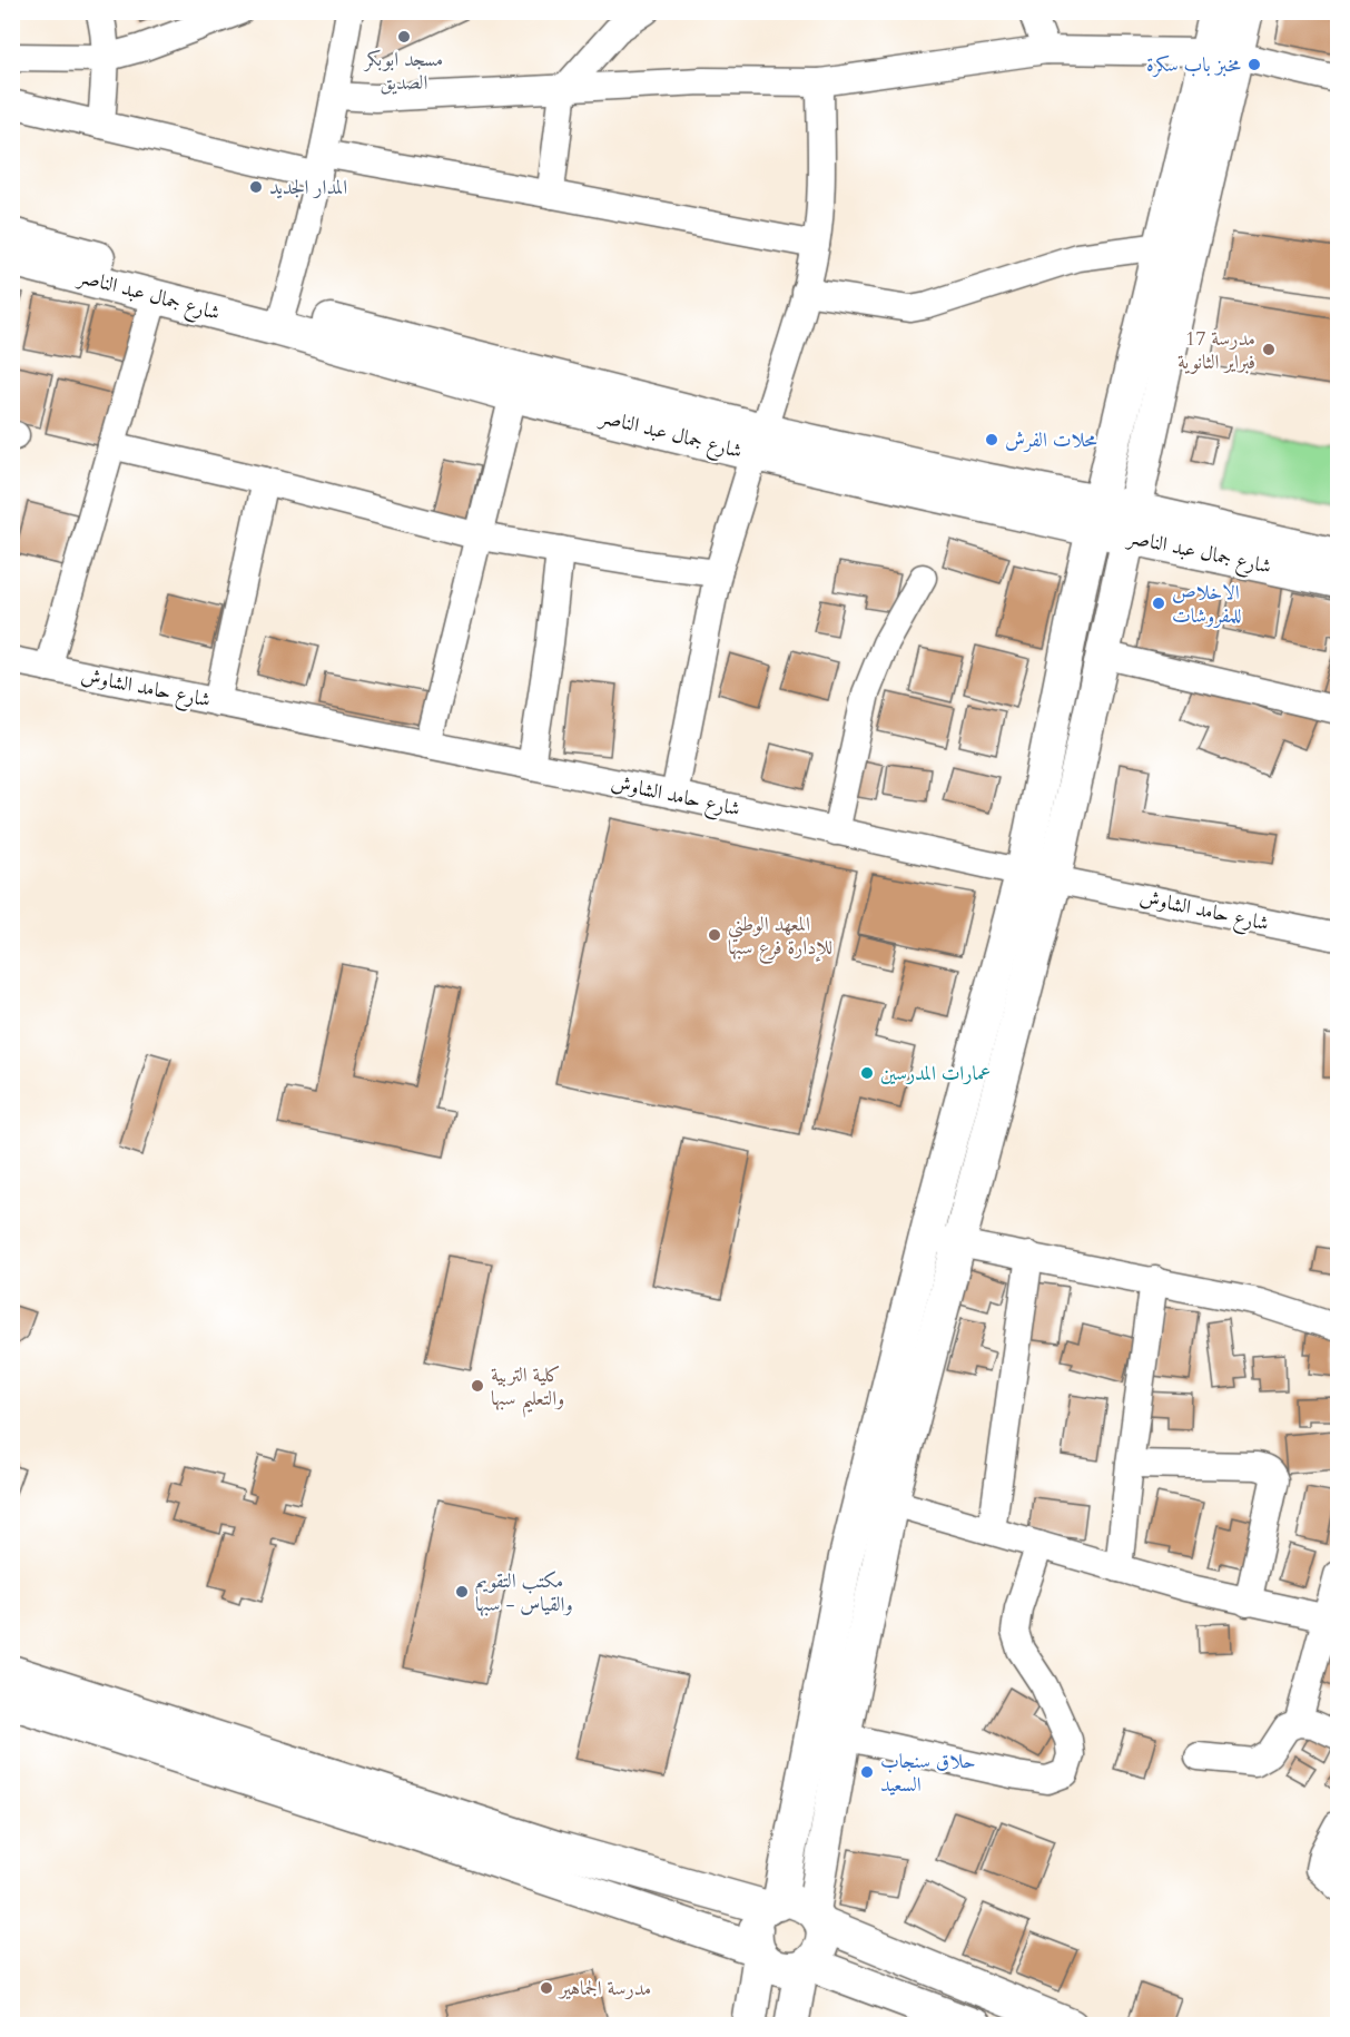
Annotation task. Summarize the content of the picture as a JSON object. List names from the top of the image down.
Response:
{
  "streets": {
    "main road": ["شارع جمال عبد الناصر"],
    "street": ["شارع حامد الشاوش"]
  },
  "places": [
    "مسجد ابوبكر الصديق",
    "مخبز باب سكرة",
    "المدار الجديد",
    "مدرسة 17 فبراير الثانوية",
    "محلات الفرش",
    "الاخلاص للمفروشات",
    "المعهد الوطني للإدارة فرع سبها",
    "عمارات المدرسين",
    "كلية التربية والتعليم سبها",
    "مكتب التقويم والقياس - سبها",
    "حلاق سنجاب السعيد",
    "مدرسة الجماهير"
  ]
}
